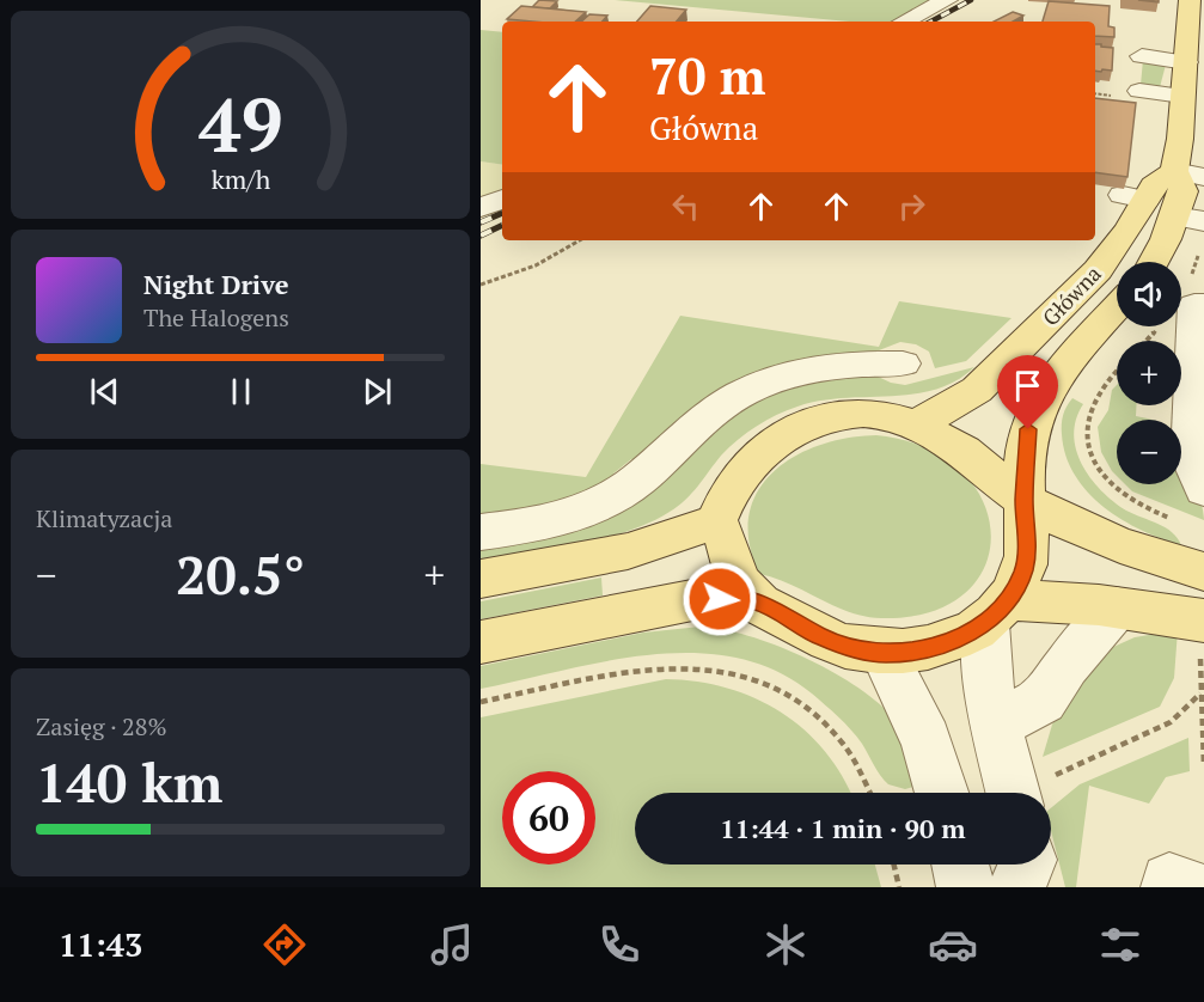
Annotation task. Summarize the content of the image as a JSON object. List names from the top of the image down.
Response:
{
  "streets": {
    "main road": ["Główna"]
  },
  "page": {
    "turn": ["70 m", "Główna"],
    "song": ["Night Drive", "The Halogens"],
    "map_buttons": ["+", "−"],
    "tile": [
      "Klimatyzacja",
      ["Zasięg · 28%", "140 km"]
    ],
    "heat": ["−", "20.5°", "+"],
    "limit": "60",
    "trip": "11:44 · 1 min · 90 m",
    "tabs": "11:43",
    "gauge": ["49", "km/h"]
  }
}
